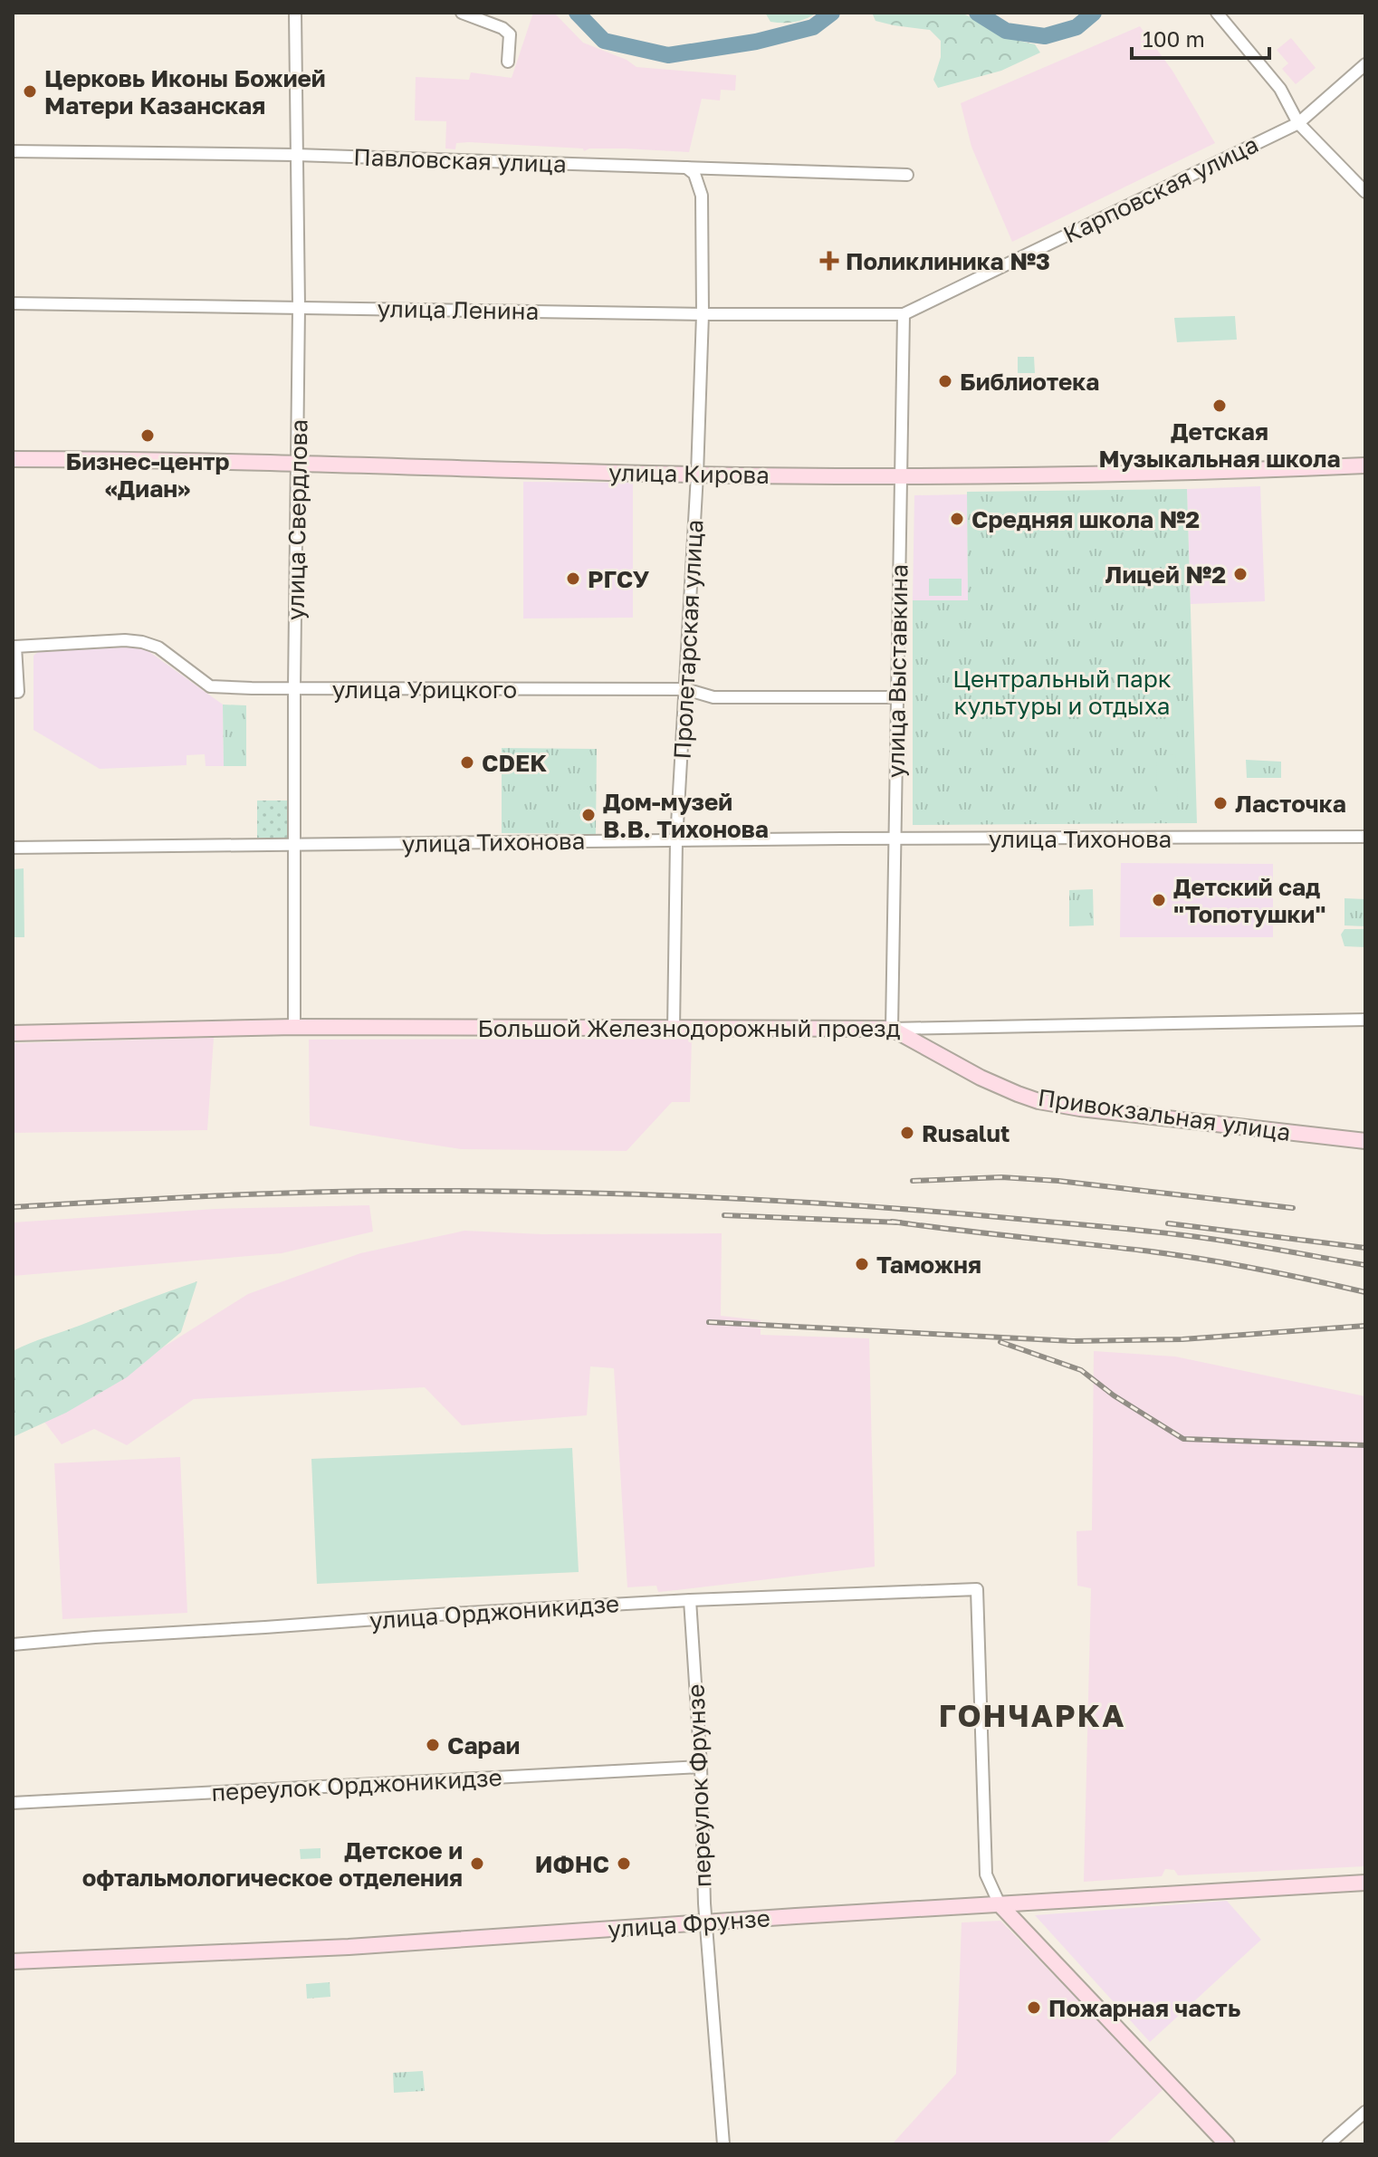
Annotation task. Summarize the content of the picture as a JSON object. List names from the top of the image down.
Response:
{
  "streets": {
    "main road": [
      "улица Кирова",
      "Большой Железнодорожный проезд",
      "Привокзальная улица",
      "улица Фрунзе"
    ],
    "street": [
      "Павловская улица",
      "Карповская улица",
      "улица Ленина",
      "улица Свердлова",
      "Пролетарская улица",
      "улица Выставкина",
      "улица Урицкого",
      "улица Тихонова",
      "улица Орджоникидзе",
      "переулок Орджоникидзе",
      "переулок Фрунзе"
    ]
  },
  "crossings": [
    ["Павловская улица", "улица Свердлова"],
    ["Павловская улица", "Пролетарская улица"],
    ["Карповская улица", "улица Ленина"],
    ["Карповская улица", "улица Выставкина"],
    ["улица Ленина", "улица Свердлова"],
    ["улица Ленина", "Пролетарская улица"],
    ["улица Ленина", "улица Выставкина"],
    ["улица Кирова", "улица Свердлова"],
    ["улица Кирова", "Пролетарская улица"],
    ["улица Кирова", "улица Выставкина"],
    ["улица Свердлова", "улица Урицкого"],
    ["улица Свердлова", "улица Тихонова"],
    ["улица Свердлова", "Большой Железнодорожный проезд"],
    ["Пролетарская улица", "улица Урицкого"],
    ["Пролетарская улица", "улица Тихонова"],
    ["Пролетарская улица", "Большой Железнодорожный проезд"],
    ["улица Выставкина", "улица Урицкого"],
    ["улица Выставкина", "улица Тихонова"],
    ["улица Выставкина", "Большой Железнодорожный проезд"],
    ["улица Выставкина", "Привокзальная улица"],
    ["Большой Железнодорожный проезд", "Привокзальная улица"],
    ["улица Орджоникидзе", "переулок Фрунзе"],
    ["улица Орджоникидзе", "улица Фрунзе"],
    ["переулок Орджоникидзе", "переулок Фрунзе"],
    ["переулок Фрунзе", "улица Фрунзе"]
  ],
  "districts": ["ГОНЧАРКА"],
  "parks": ["Центральный парк культуры и отдыха"],
  "places": {
    "other": [
      "Церковь Иконы Божией Матери Казанская",
      "Библиотека",
      "Детская Музыкальная школа",
      "Бизнес-центр «Диан»",
      "Средняя школа №2",
      "Лицей №2",
      "РГСУ",
      "CDEK",
      "Ласточка",
      "Дом-музей В.В. Тихонова",
      "Детский сад \"Топотушки\"",
      "Rusalut",
      "Таможня",
      "Сараи",
      "Детское и офтальмологическое отделения",
      "ИФНС",
      "Пожарная часть"
    ],
    "health": ["Поликлиника №3"]
  },
  "scale_bar": "100 m"
}
